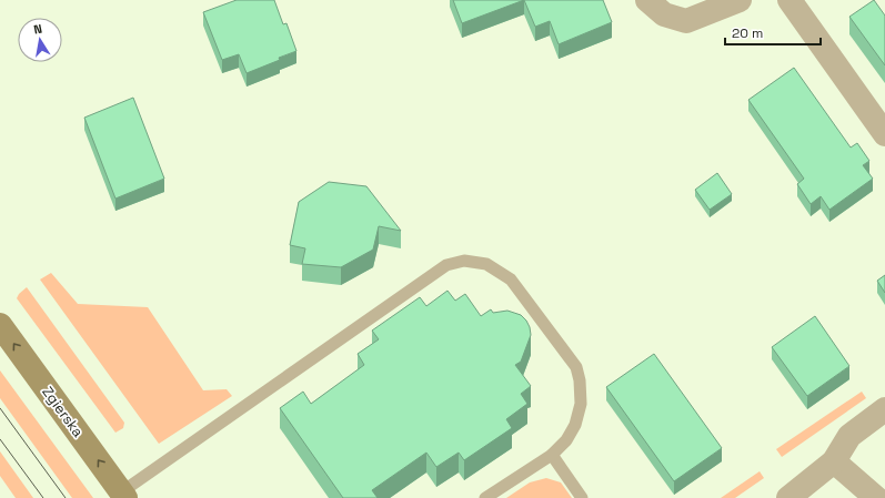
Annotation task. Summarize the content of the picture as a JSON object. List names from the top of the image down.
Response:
{
  "streets": {
    "main road": ["Zgierska"]
  },
  "one_way": ["Zgierska"],
  "scale_bar": "20 m",
  "north": "top"
}
